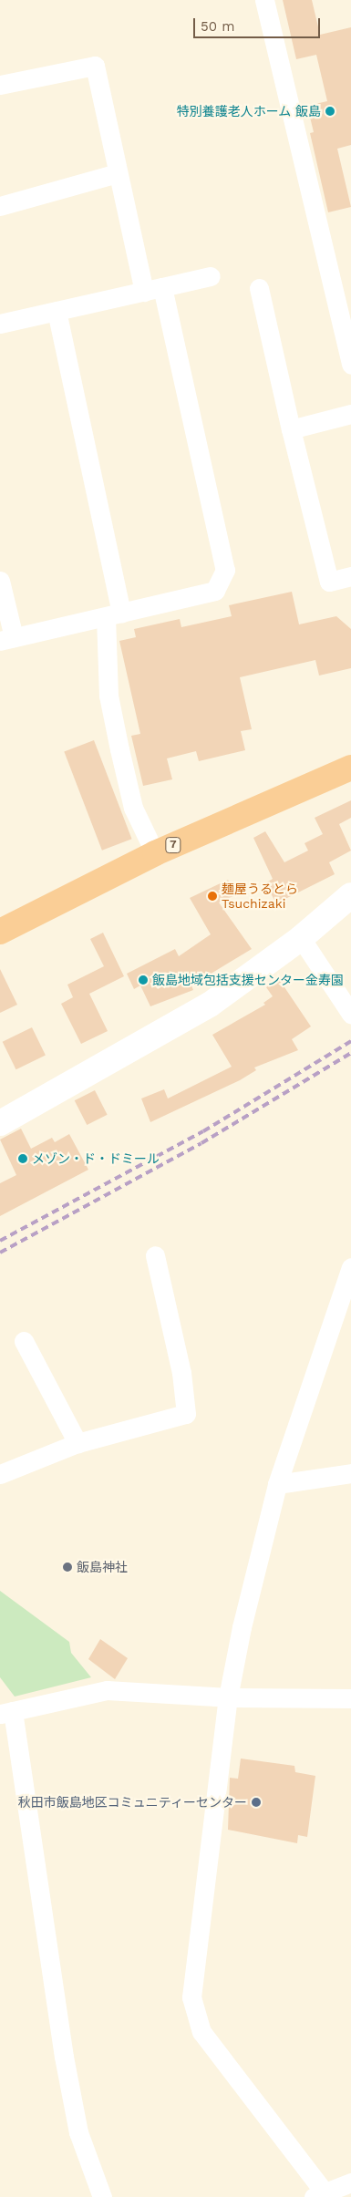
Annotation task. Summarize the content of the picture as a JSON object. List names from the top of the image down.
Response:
{
  "streets": {
    "highway": ["7"]
  },
  "places": [
    "特別養護老人ホーム 飯島",
    "麺屋うるとら Tsuchizaki",
    "飯島地域包括支援センター金寿園",
    "メゾン・ド・ドミール",
    "飯島神社",
    "秋田市飯島地区コミュニティーセンター"
  ],
  "scale_bar": "50 m"
}
